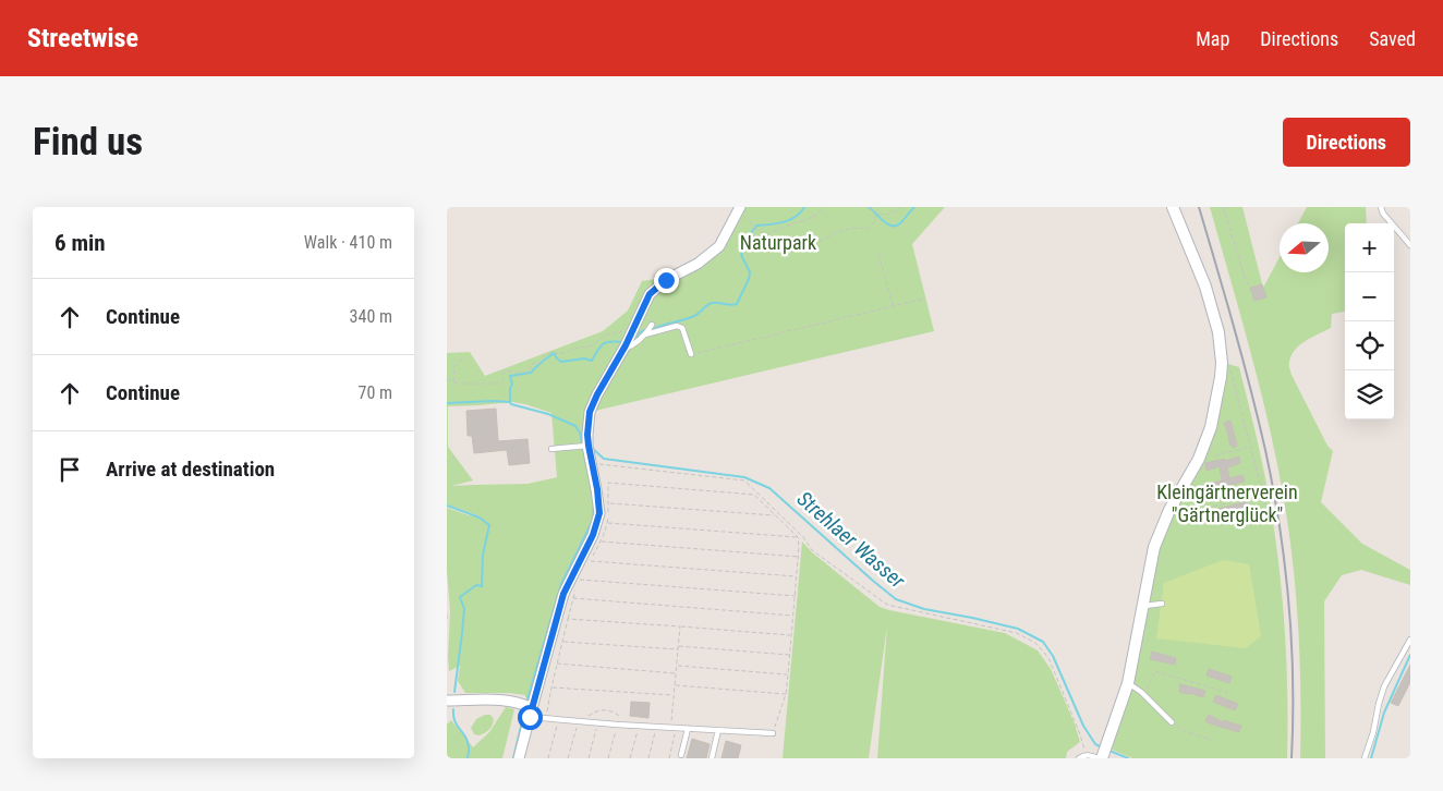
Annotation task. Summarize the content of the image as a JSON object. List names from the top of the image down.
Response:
{
  "water": ["Strehlaer Wasser"],
  "parks": ["Naturpark", "Kleingärtnerverein \"Gärtnerglück\""],
  "north": "left",
  "page": {
    "header": "Streetwise",
    "nav": ["Map", "Directions", "Saved"],
    "buttons": "Directions",
    "title": "Find us",
    "heading": ["6 min", "Walk · 410 m"],
    "map_buttons": ["+", "−"],
    "list": [
      ["Continue", "340 m"],
      ["Continue", "70 m"],
      "Arrive at destination"
    ]
  }
}
